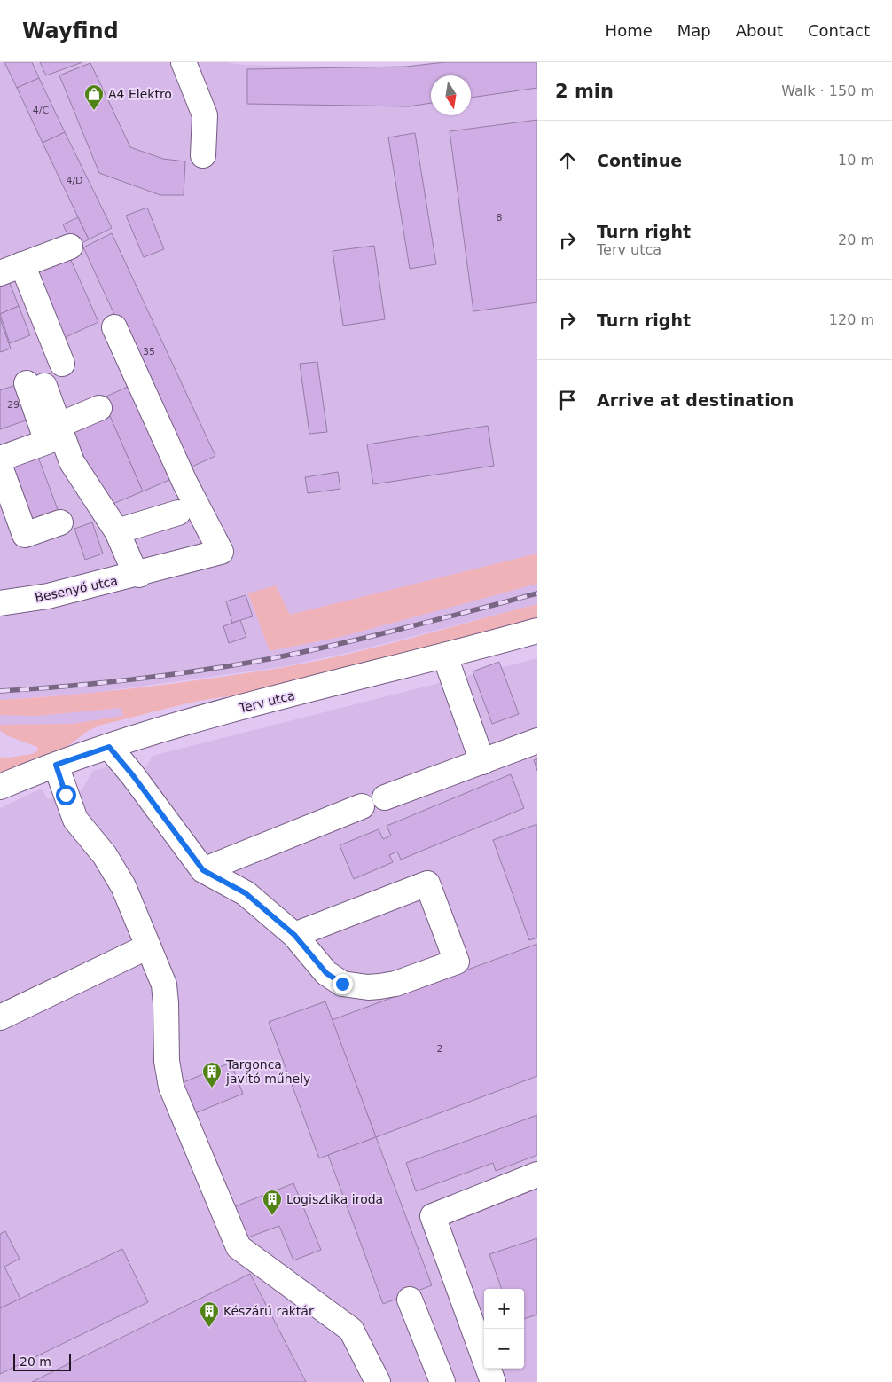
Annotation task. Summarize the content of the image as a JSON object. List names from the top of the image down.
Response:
{
  "streets": {
    "street": ["Besenyő utca", "Terv utca"]
  },
  "places": {
    "shop": ["A4 Elektro"],
    "building": ["Targonca javító műhely", "Logisztika iroda", "Készárú raktár"]
  },
  "house_numbers": [
    "4/C",
    "4/D",
    "8",
    "35",
    "29",
    "2"
  ],
  "scale_bar": "20 m",
  "north": "bottom",
  "page": {
    "header": "Wayfind",
    "nav": [
      "Home",
      "Map",
      "About",
      "Contact"
    ],
    "heading": ["2 min", "Walk · 150 m"],
    "list": [
      ["Continue", "10 m"],
      ["Turn right", "Terv utca", "20 m"],
      ["Turn right", "120 m"],
      "Arrive at destination"
    ],
    "map_buttons": ["+", "−"],
    "scale": "20 m"
  }
}
